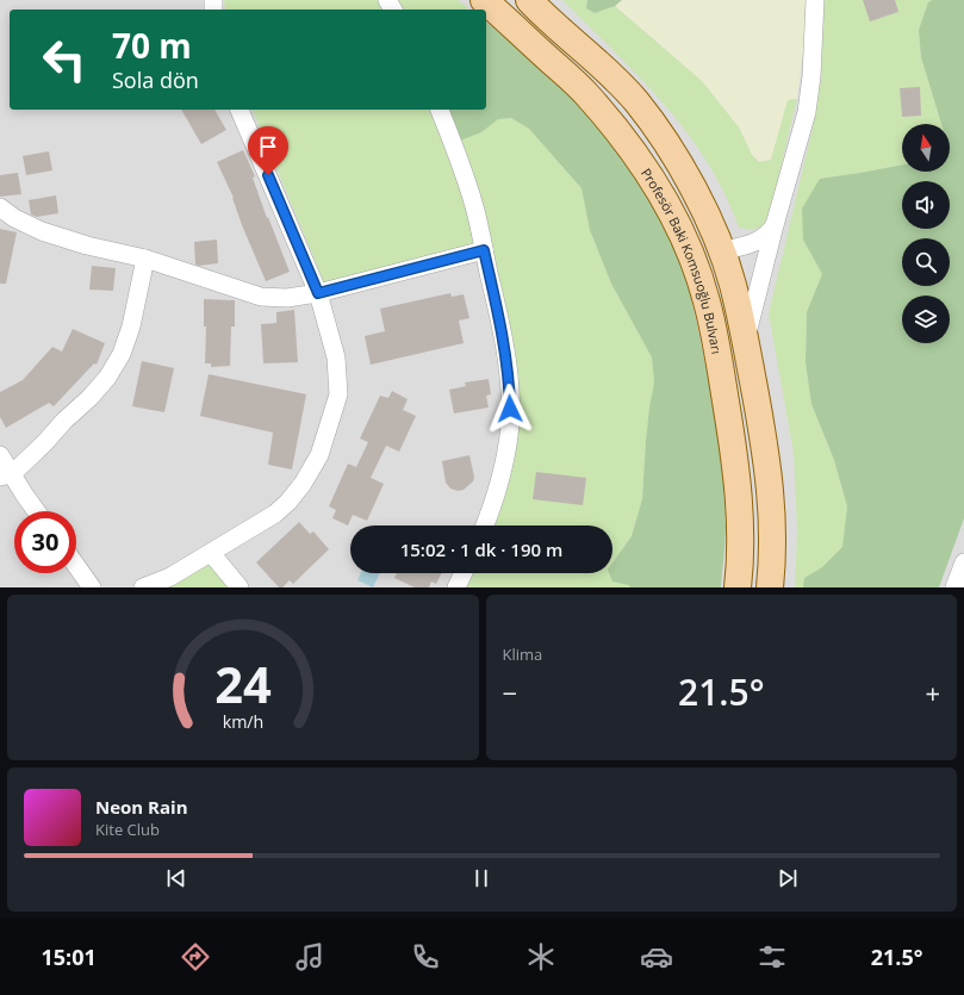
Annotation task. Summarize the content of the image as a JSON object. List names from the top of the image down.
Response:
{
  "streets": {
    "main road": ["Profesör Baki Komsuoğlu Bulvarı"]
  },
  "north": "top",
  "page": {
    "turn": ["70 m", "Sola dön"],
    "limit": "30",
    "trip": "15:02 · 1 dk · 190 m",
    "tile": "Klima",
    "heat": ["−", "21.5°", "+"],
    "song": ["Neon Rain", "Kite Club"],
    "tabs": ["15:01", "21.5°"],
    "gauge": ["24", "km/h"]
  }
}
